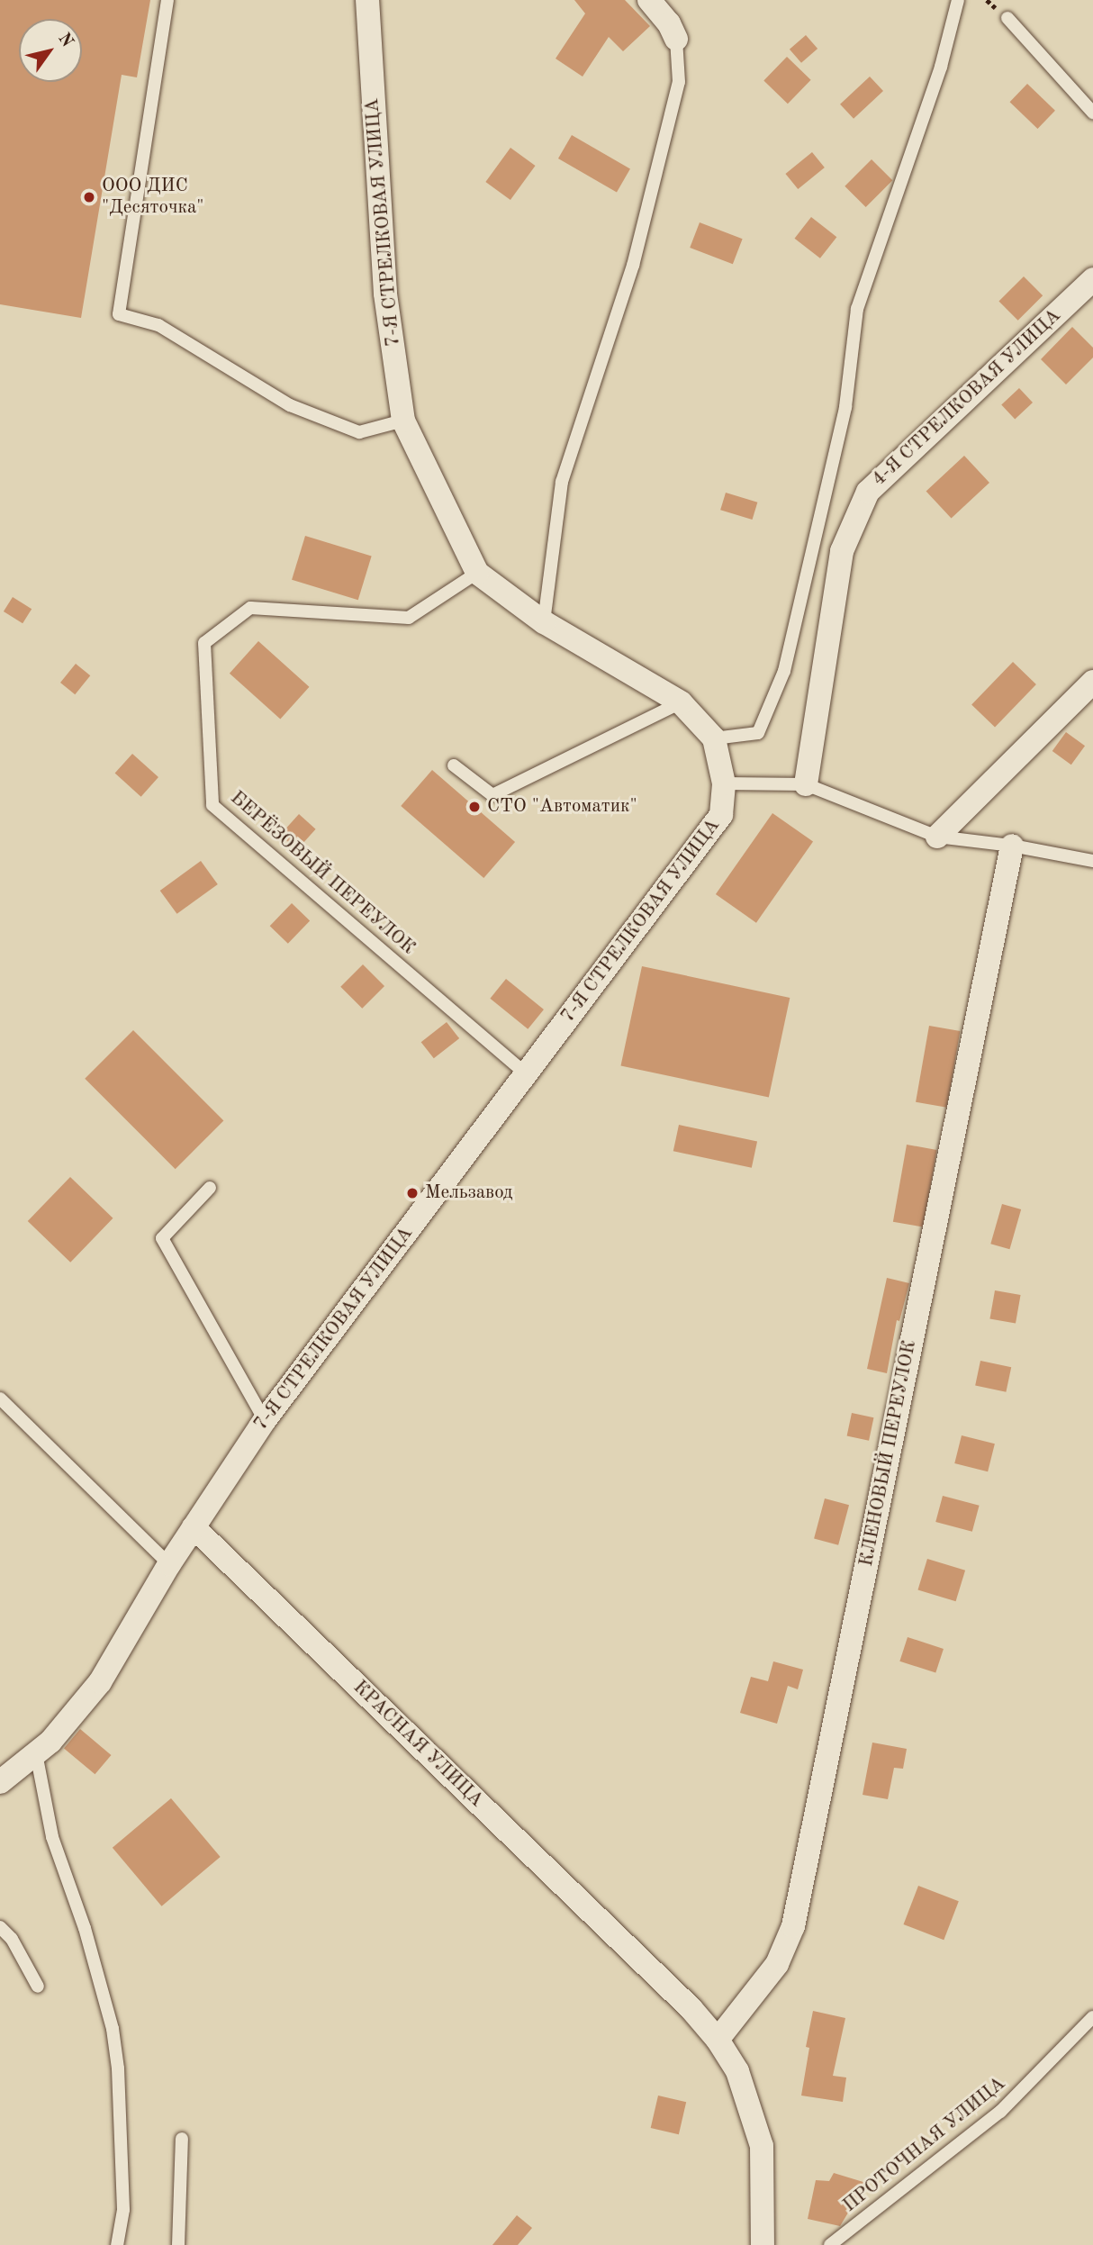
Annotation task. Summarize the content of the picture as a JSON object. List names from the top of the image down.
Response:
{
  "streets": {
    "street": [
      "7-Я СТРЕЛКОВАЯ УЛИЦА",
      "4-Я СТРЕЛКОВАЯ УЛИЦА",
      "КЛЕНОВЫЙ ПЕРЕУЛОК",
      "КРАСНАЯ УЛИЦА"
    ],
    "lane": ["БЕРЁЗОВЫЙ ПЕРЕУЛОК", "ПРОТОЧНАЯ УЛИЦА"]
  },
  "crossings": [
    ["7-Я СТРЕЛКОВАЯ УЛИЦА", "БЕРЁЗОВЫЙ ПЕРЕУЛОК"],
    ["7-Я СТРЕЛКОВАЯ УЛИЦА", "КРАСНАЯ УЛИЦА"],
    ["КЛЕНОВЫЙ ПЕРЕУЛОК", "КРАСНАЯ УЛИЦА"]
  ],
  "places": ["ООО ДИС \"Десяточка\"", "СТО \"Автоматик\"", "Мельзавод"],
  "north": "top right"
}
